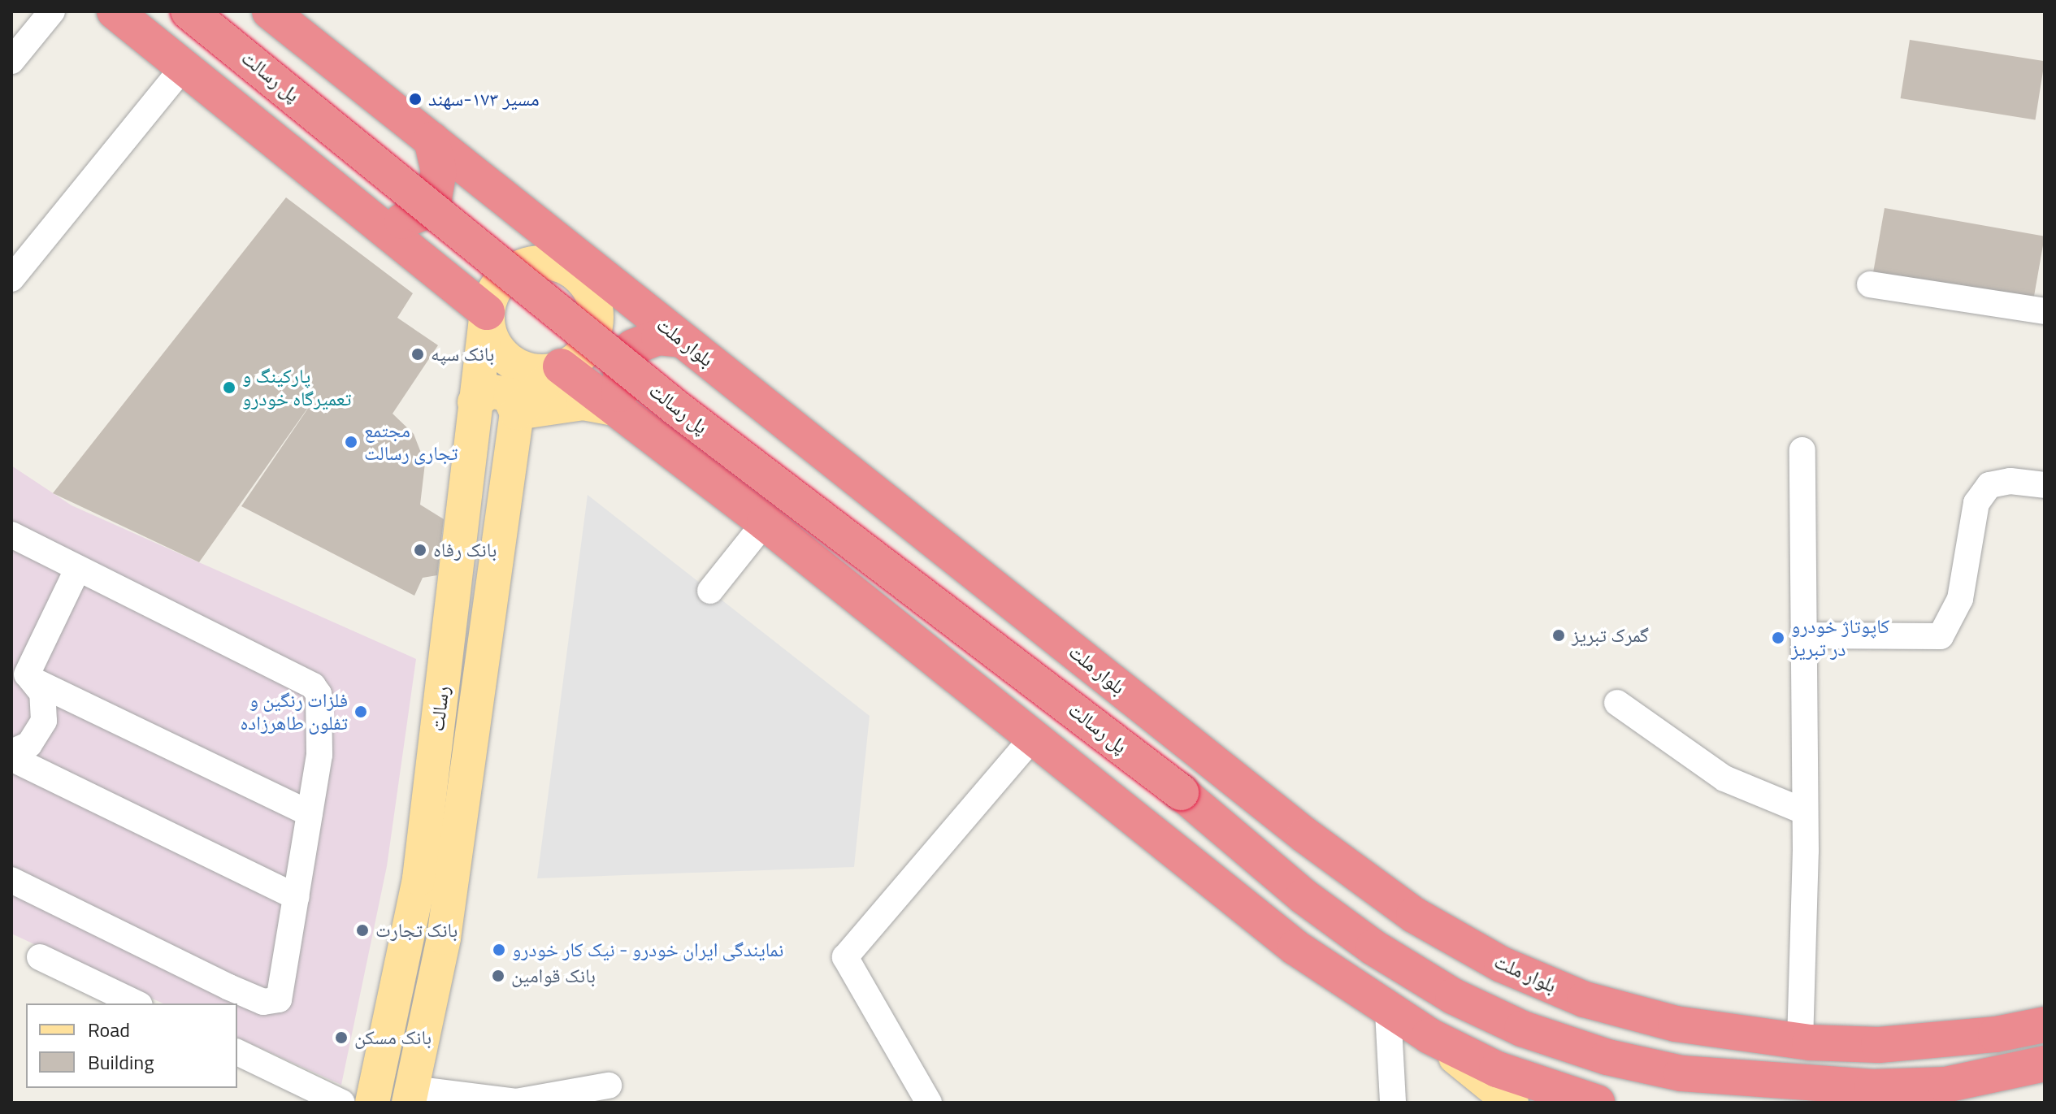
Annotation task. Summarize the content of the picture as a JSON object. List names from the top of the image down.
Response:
{
  "streets": {
    "highway": ["پل رسالت", "بلوار ملت"],
    "main road": ["رسالت"]
  },
  "crossings": [
    ["بلوار ملت", "رسالت"]
  ],
  "places": [
    "مسیر ۱۷۳-سهند",
    "بانک سپه",
    "پارکینگ و تعمیرگاه خودرو",
    "مجتمع تجاری رسالت",
    "بانک رفاه",
    "گمرک تبریز",
    "کاپوتاژ خودرو در تبریز",
    "فلزات رنگین و تفلون طاهرزاده",
    "بانک تجارت",
    "نمایندگی ایران خودرو - نیک کار خودرو",
    "بانک قوامین",
    "بانک مسکن"
  ],
  "legend": ["Road", "Building"]
}
